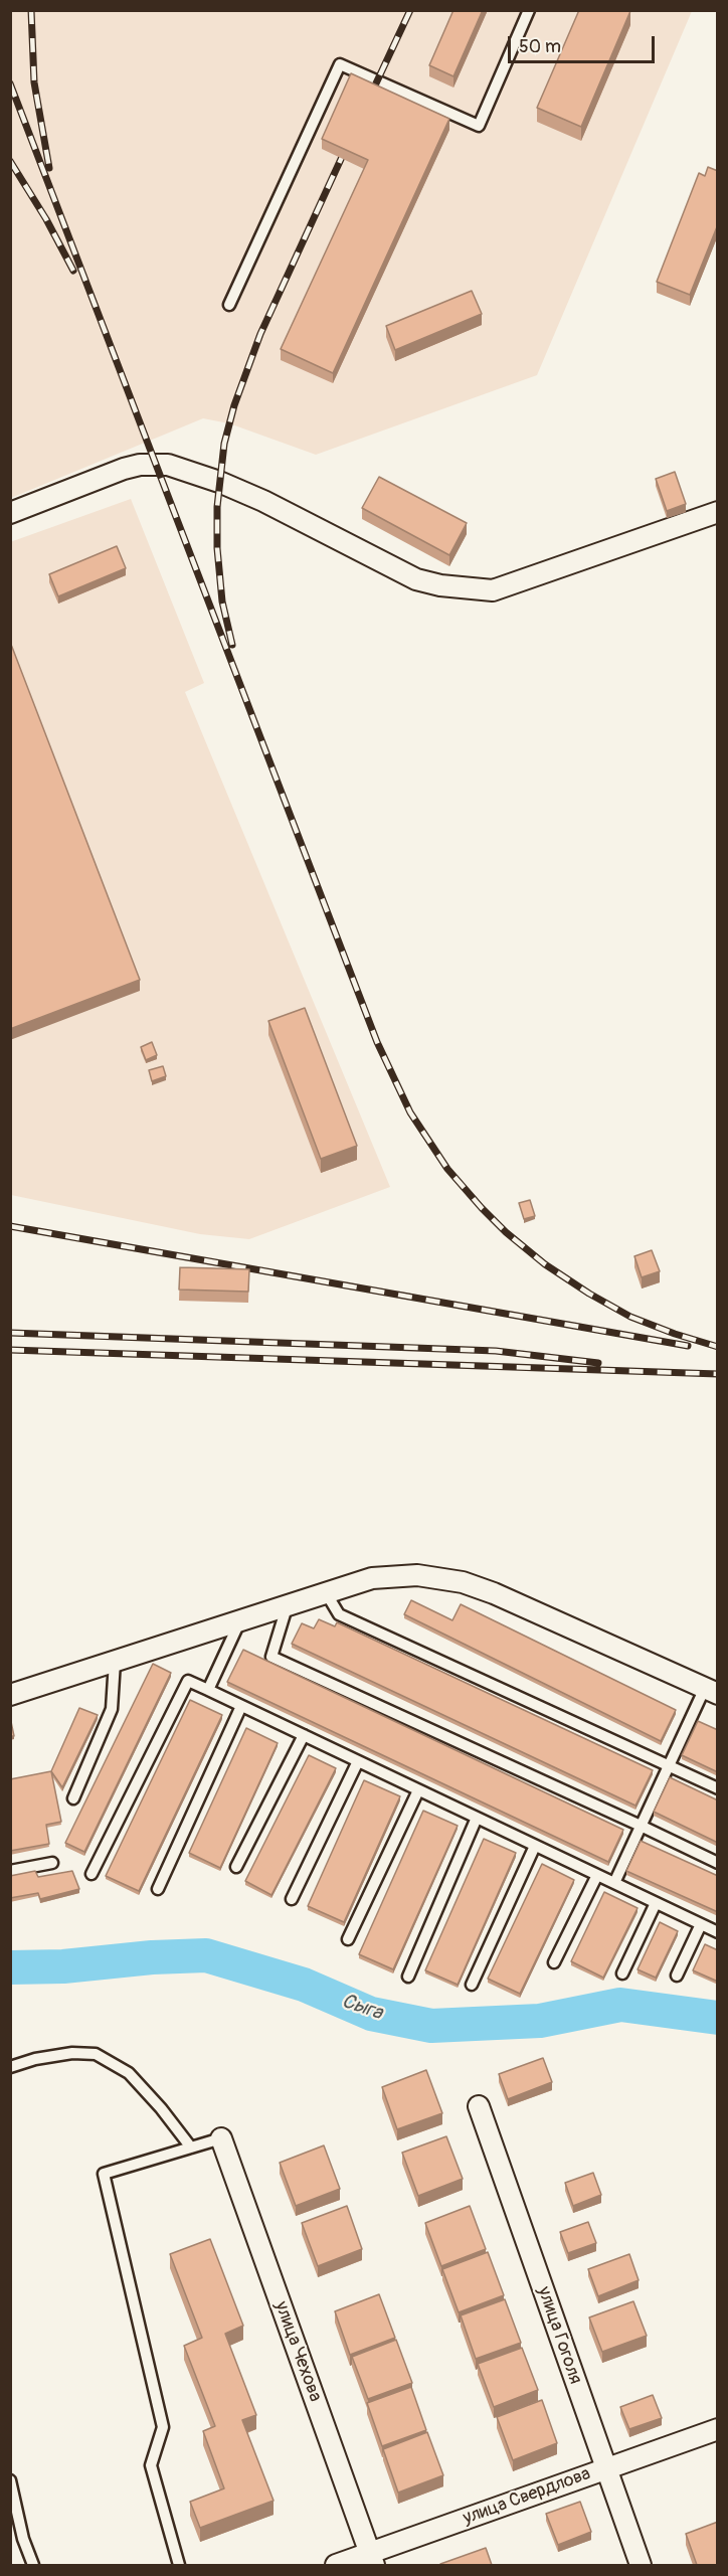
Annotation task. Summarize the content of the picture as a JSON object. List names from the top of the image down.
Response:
{
  "streets": {
    "street": ["улица Гоголя", "улица Чехова", "улица Свердлова"]
  },
  "crossings": [
    ["улица Гоголя", "улица Свердлова"],
    ["улица Чехова", "улица Свердлова"]
  ],
  "water": ["Сыга"],
  "scale_bar": "50 m"
}
